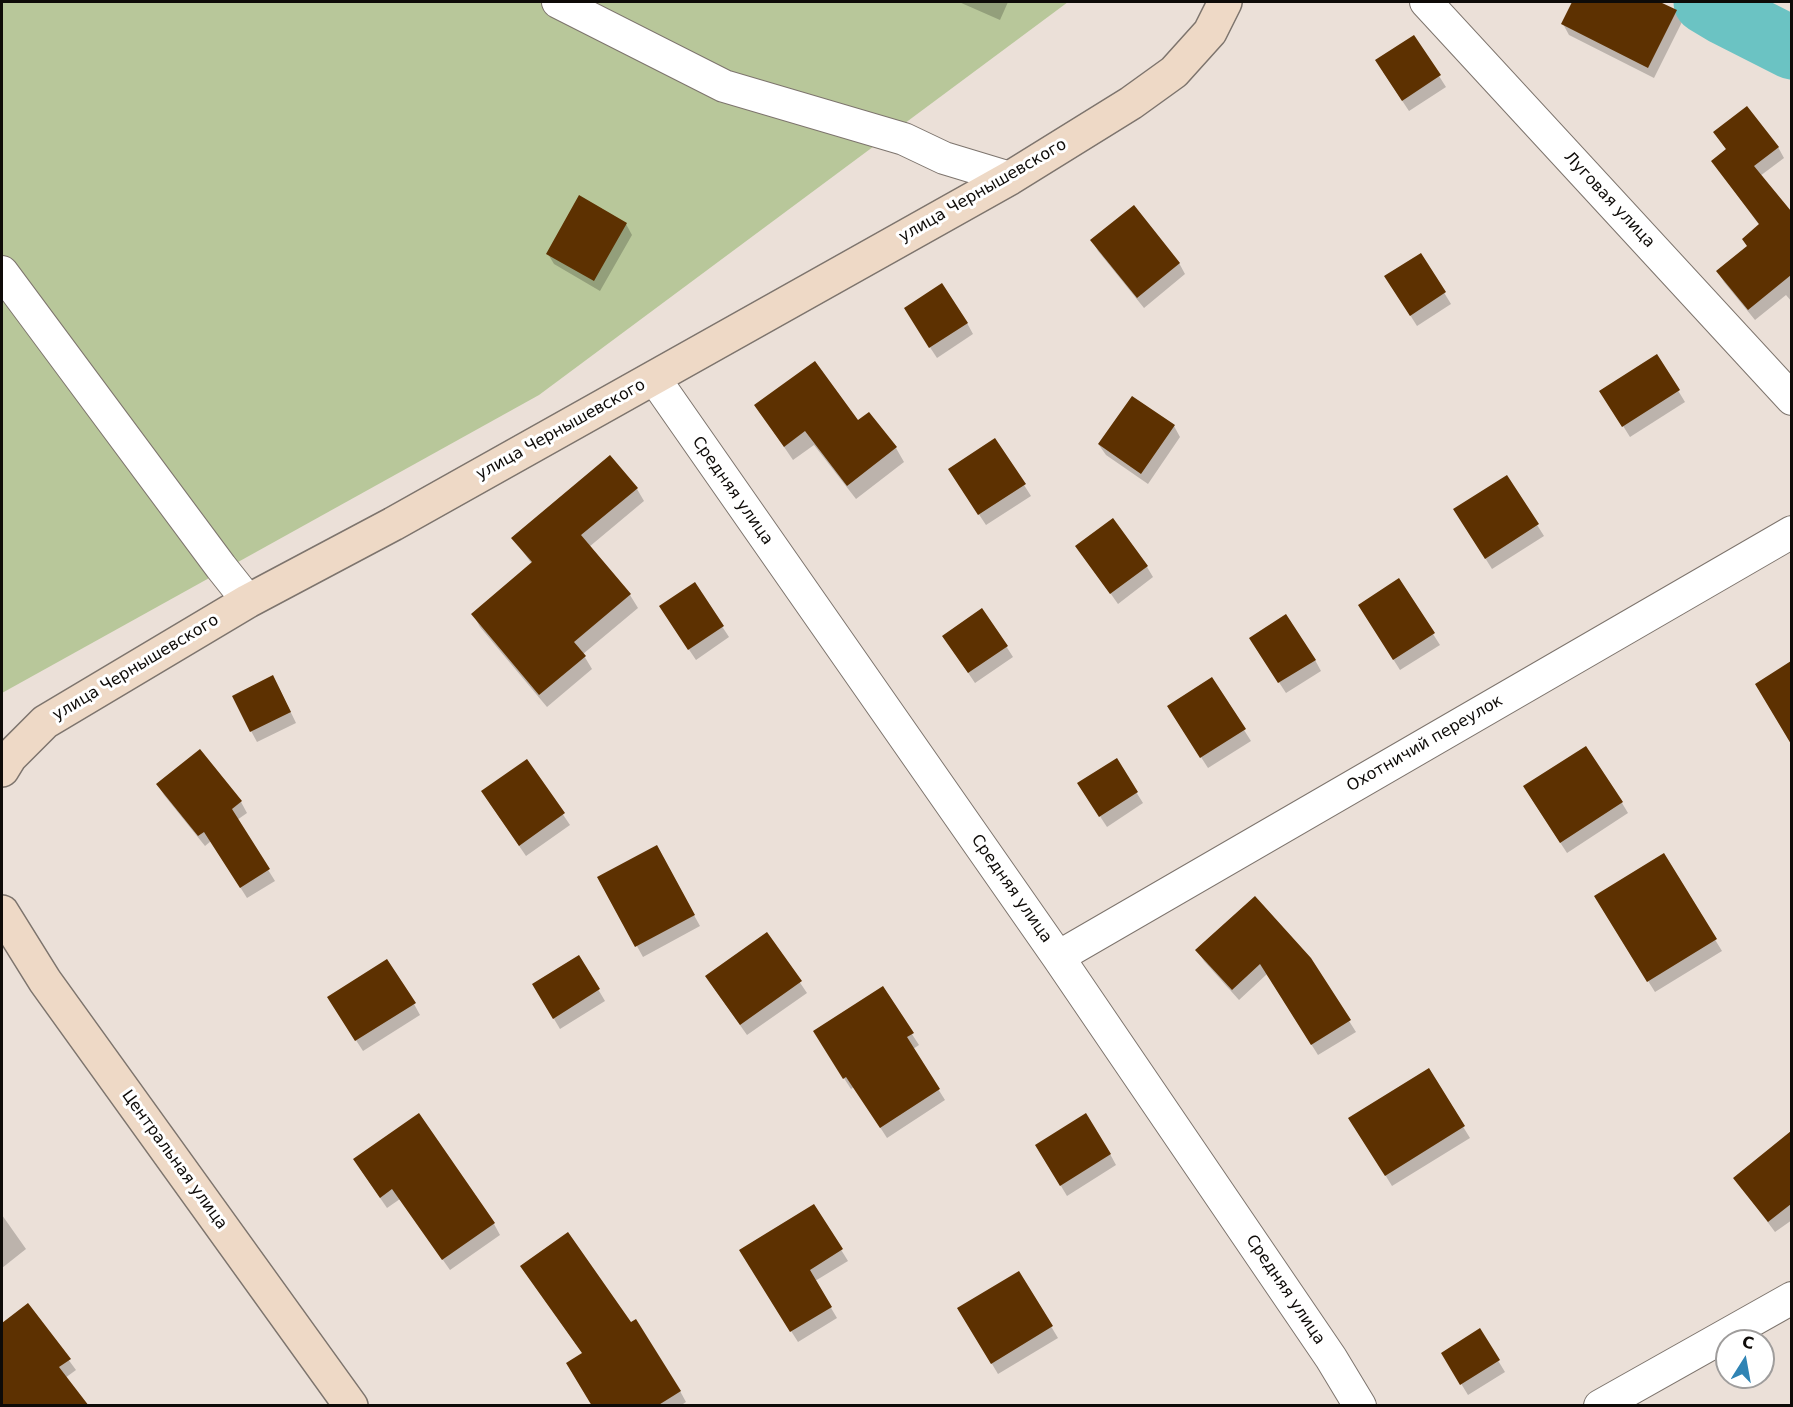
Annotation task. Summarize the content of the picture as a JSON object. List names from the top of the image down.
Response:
{
  "streets": {
    "street": [
      "улица Чернышевского",
      "Луговая улица",
      "Средняя улица",
      "Охотничий переулок",
      "Центральная улица"
    ]
  },
  "crossings": [
    ["улица Чернышевского", "Средняя улица"],
    ["Средняя улица", "Охотничий переулок"]
  ],
  "north": "top"
}
